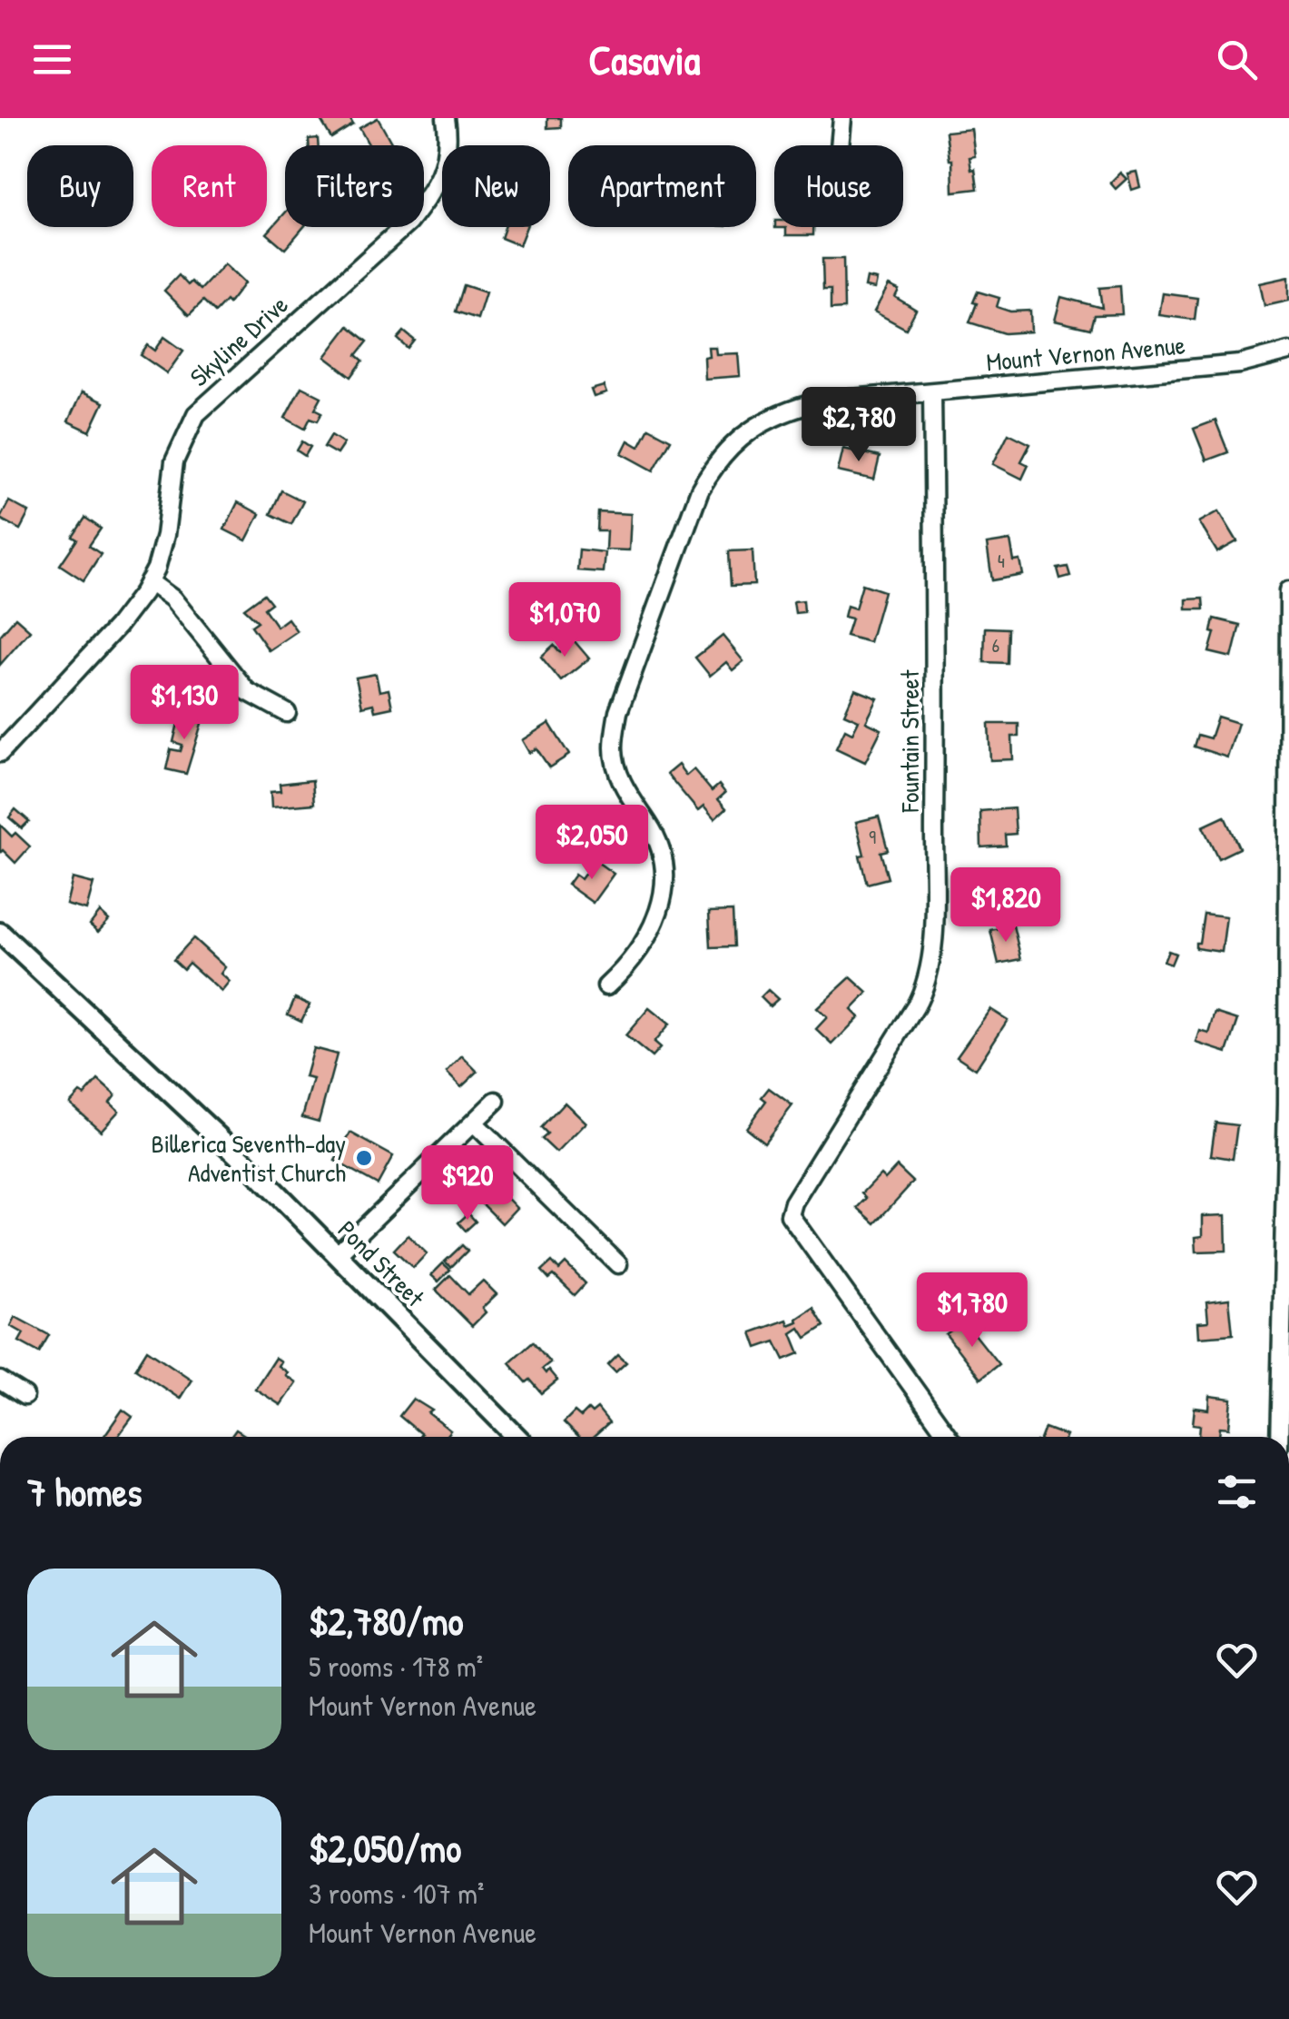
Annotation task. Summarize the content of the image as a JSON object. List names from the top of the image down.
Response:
{
  "streets": {
    "street": [
      "Skyline Drive",
      "Mount Vernon Avenue",
      "Fountain Street",
      "Pond Street"
    ]
  },
  "crossings": [
    ["Mount Vernon Avenue", "Fountain Street"]
  ],
  "places": ["Billerica Seventh-day Adventist Church"],
  "house_numbers": ["4", "6", "9"],
  "page": {
    "header": "Casavia",
    "chip": [
      "Buy",
      "Rent",
      "Filters",
      "New",
      "Apartment",
      "House"
    ],
    "price": [
      "$2,780",
      "$1,070",
      "$1,130",
      "$2,050",
      "$1,820",
      "$920",
      "$1,780"
    ],
    "heading": "7 homes",
    "list": [
      {
        "name": "$2,780/mo",
        "note": "5 rooms · 178 m² · Mount Vernon Avenue"
      },
      {
        "name": "$2,050/mo",
        "note": "3 rooms · 107 m² · Mount Vernon Avenue"
      }
    ]
  }
}
